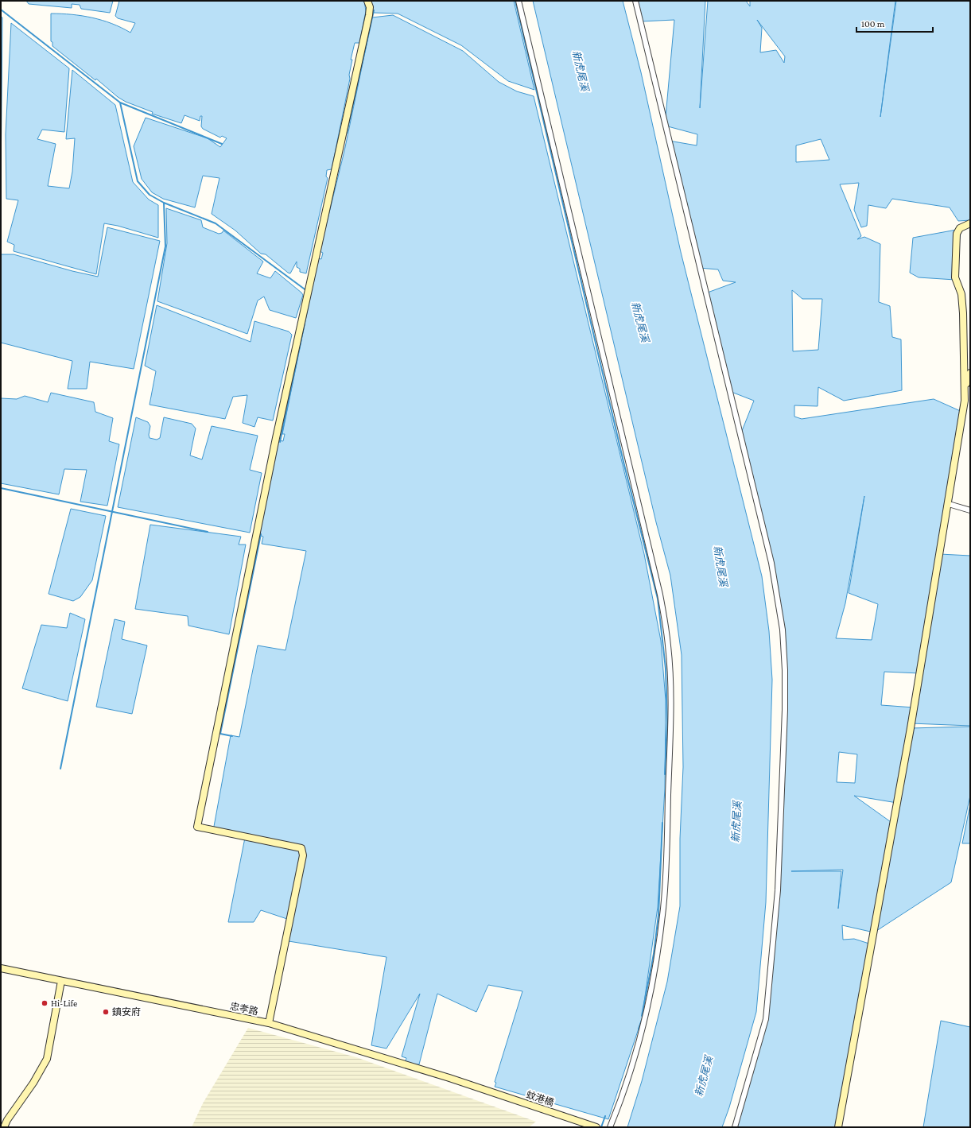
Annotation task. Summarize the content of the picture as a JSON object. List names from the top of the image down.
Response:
{
  "streets": {
    "street": ["忠孝路", "蚊港橋"]
  },
  "crossings": [
    ["忠孝路", "蚊港橋"]
  ],
  "water": ["新虎尾溪"],
  "places": ["Hi-Life", "鎮安府"],
  "scale_bar": "100 m"
}
